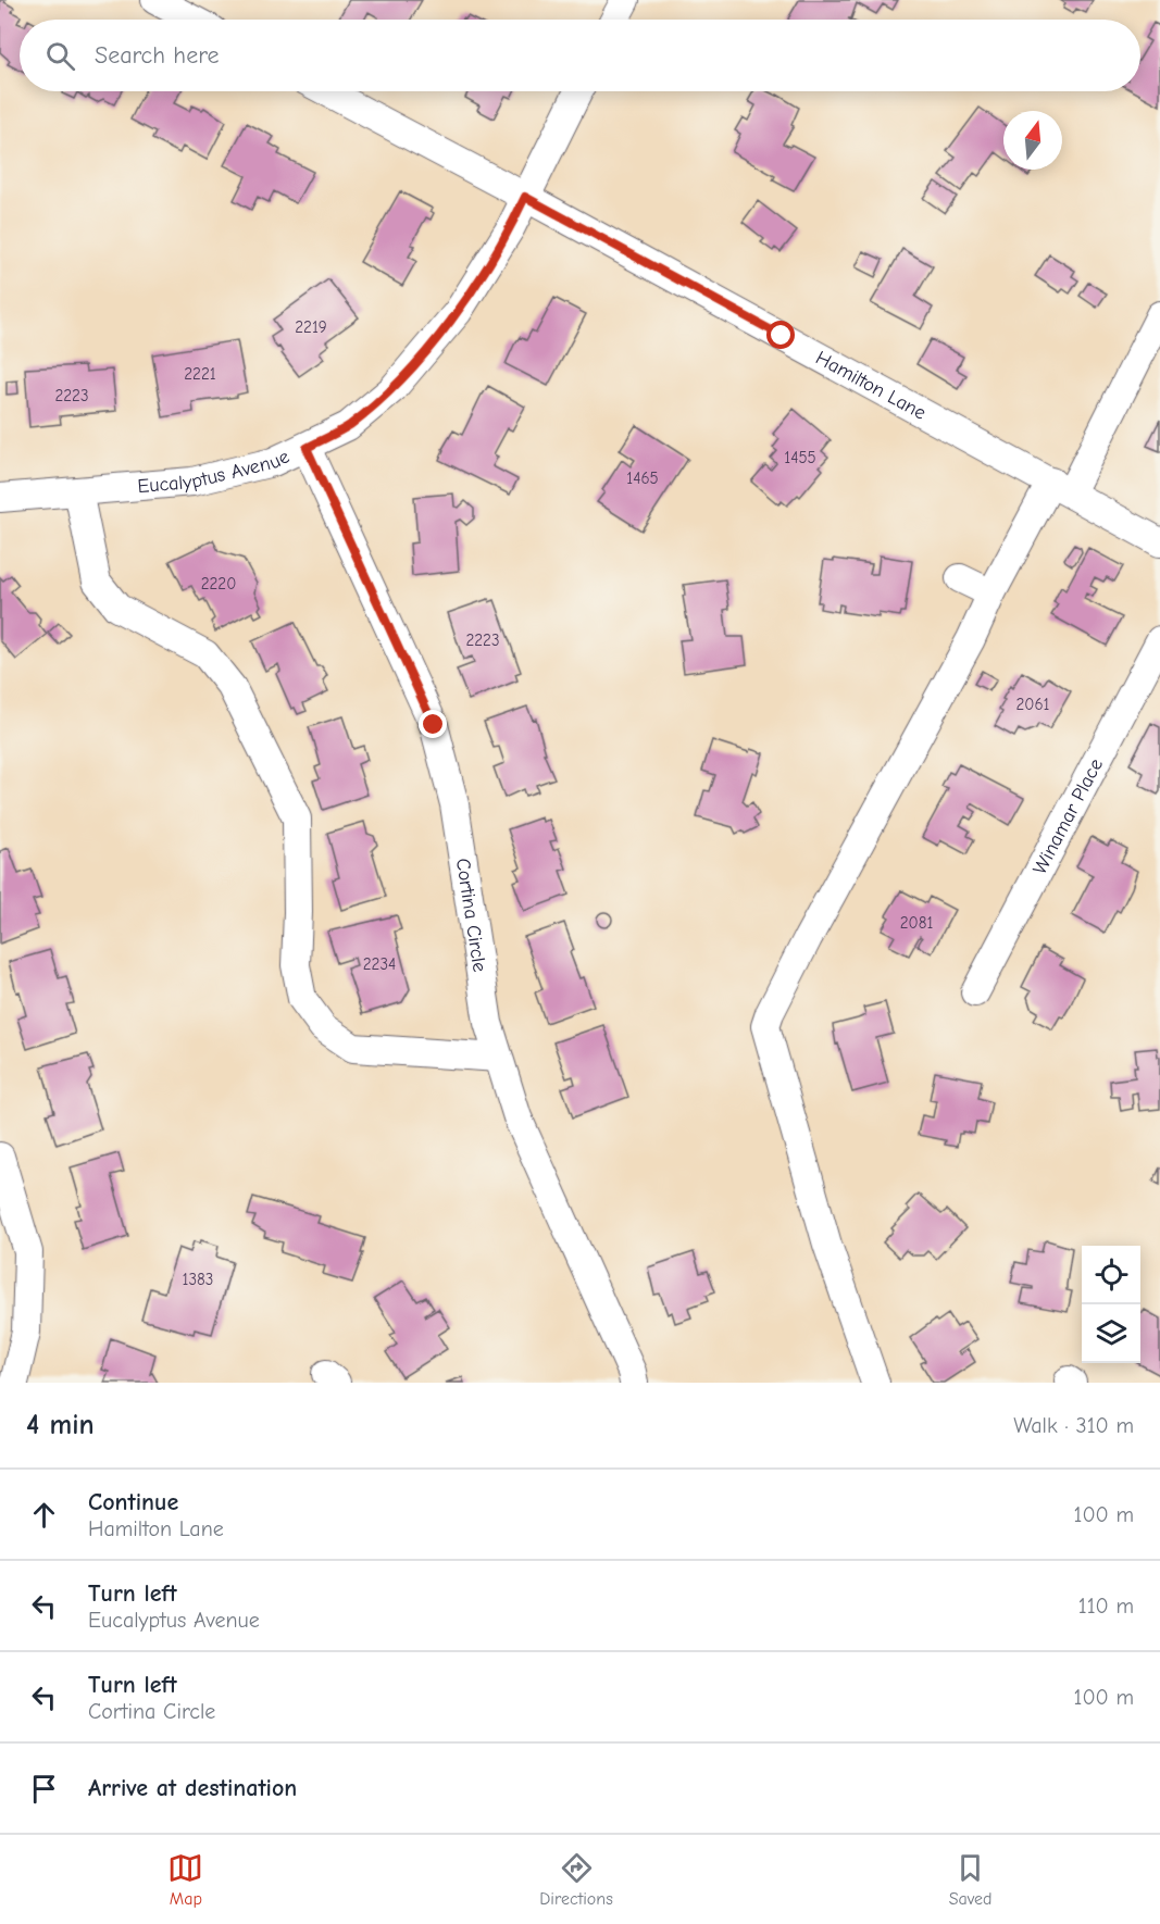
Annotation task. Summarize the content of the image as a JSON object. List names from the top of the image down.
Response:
{
  "streets": {
    "street": [
      "Hamilton Lane",
      "Eucalyptus Avenue",
      "Winamar Place",
      "Cortina Circle"
    ]
  },
  "crossings": [
    ["Hamilton Lane", "Eucalyptus Avenue"],
    ["Eucalyptus Avenue", "Cortina Circle"]
  ],
  "house_numbers": [
    "2219",
    "2221",
    "2223",
    "1455",
    "1465",
    "2220",
    "2223",
    "2061",
    "2081",
    "2234",
    "1383"
  ],
  "north": "top",
  "page": {
    "search": "Search here",
    "heading": ["4 min", "Walk · 310 m"],
    "list": [
      ["Continue", "Hamilton Lane", "100 m"],
      ["Turn left", "Eucalyptus Avenue", "110 m"],
      ["Turn left", "Cortina Circle", "100 m"],
      "Arrive at destination"
    ],
    "nav": ["Map", "Directions", "Saved"]
  }
}
